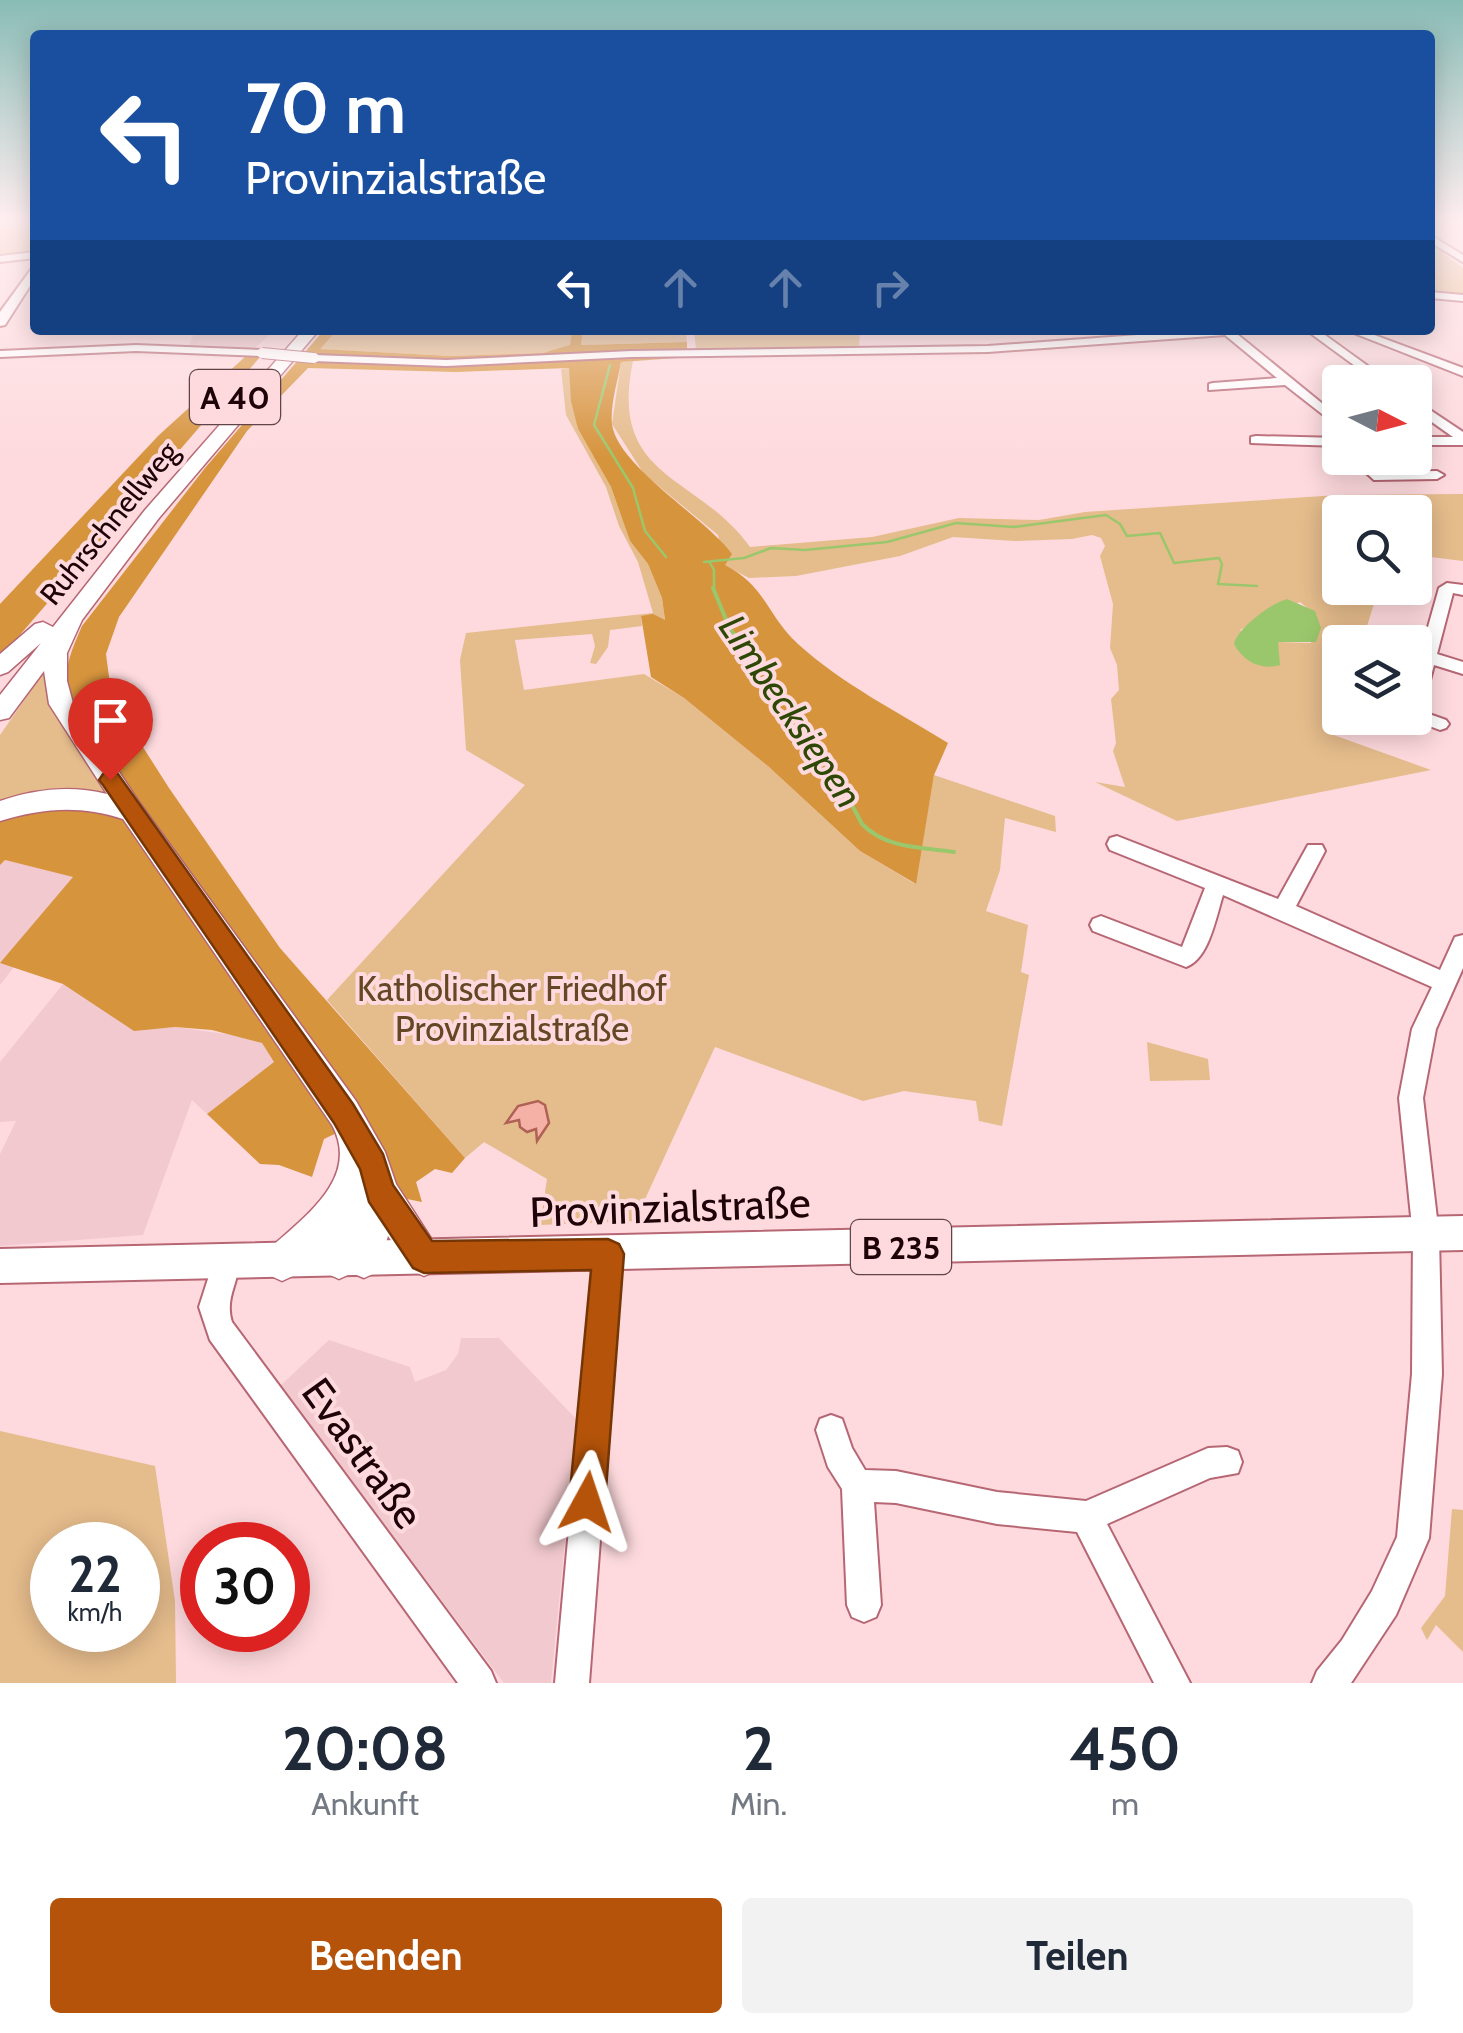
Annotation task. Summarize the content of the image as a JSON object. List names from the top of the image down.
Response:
{
  "streets": {
    "highway": ["A 40", "Ruhrschnellweg"],
    "main road": ["Provinzialstraße", "B 235"],
    "street": ["Evastraße"]
  },
  "crossings": [
    ["Provinzialstraße", "Evastraße"]
  ],
  "water": ["Limbecksiepen"],
  "parks": ["Katholischer Friedhof Provinzialstraße"],
  "north": "right",
  "page": {
    "turn": ["70 m", "Provinzialstraße"],
    "speed": "22 km/h",
    "limit": "30",
    "eta": [
      "20:08",
      "Ankunft",
      "2",
      "Min.",
      "450",
      "m"
    ],
    "buttons": ["Beenden", "Teilen"]
  }
}
